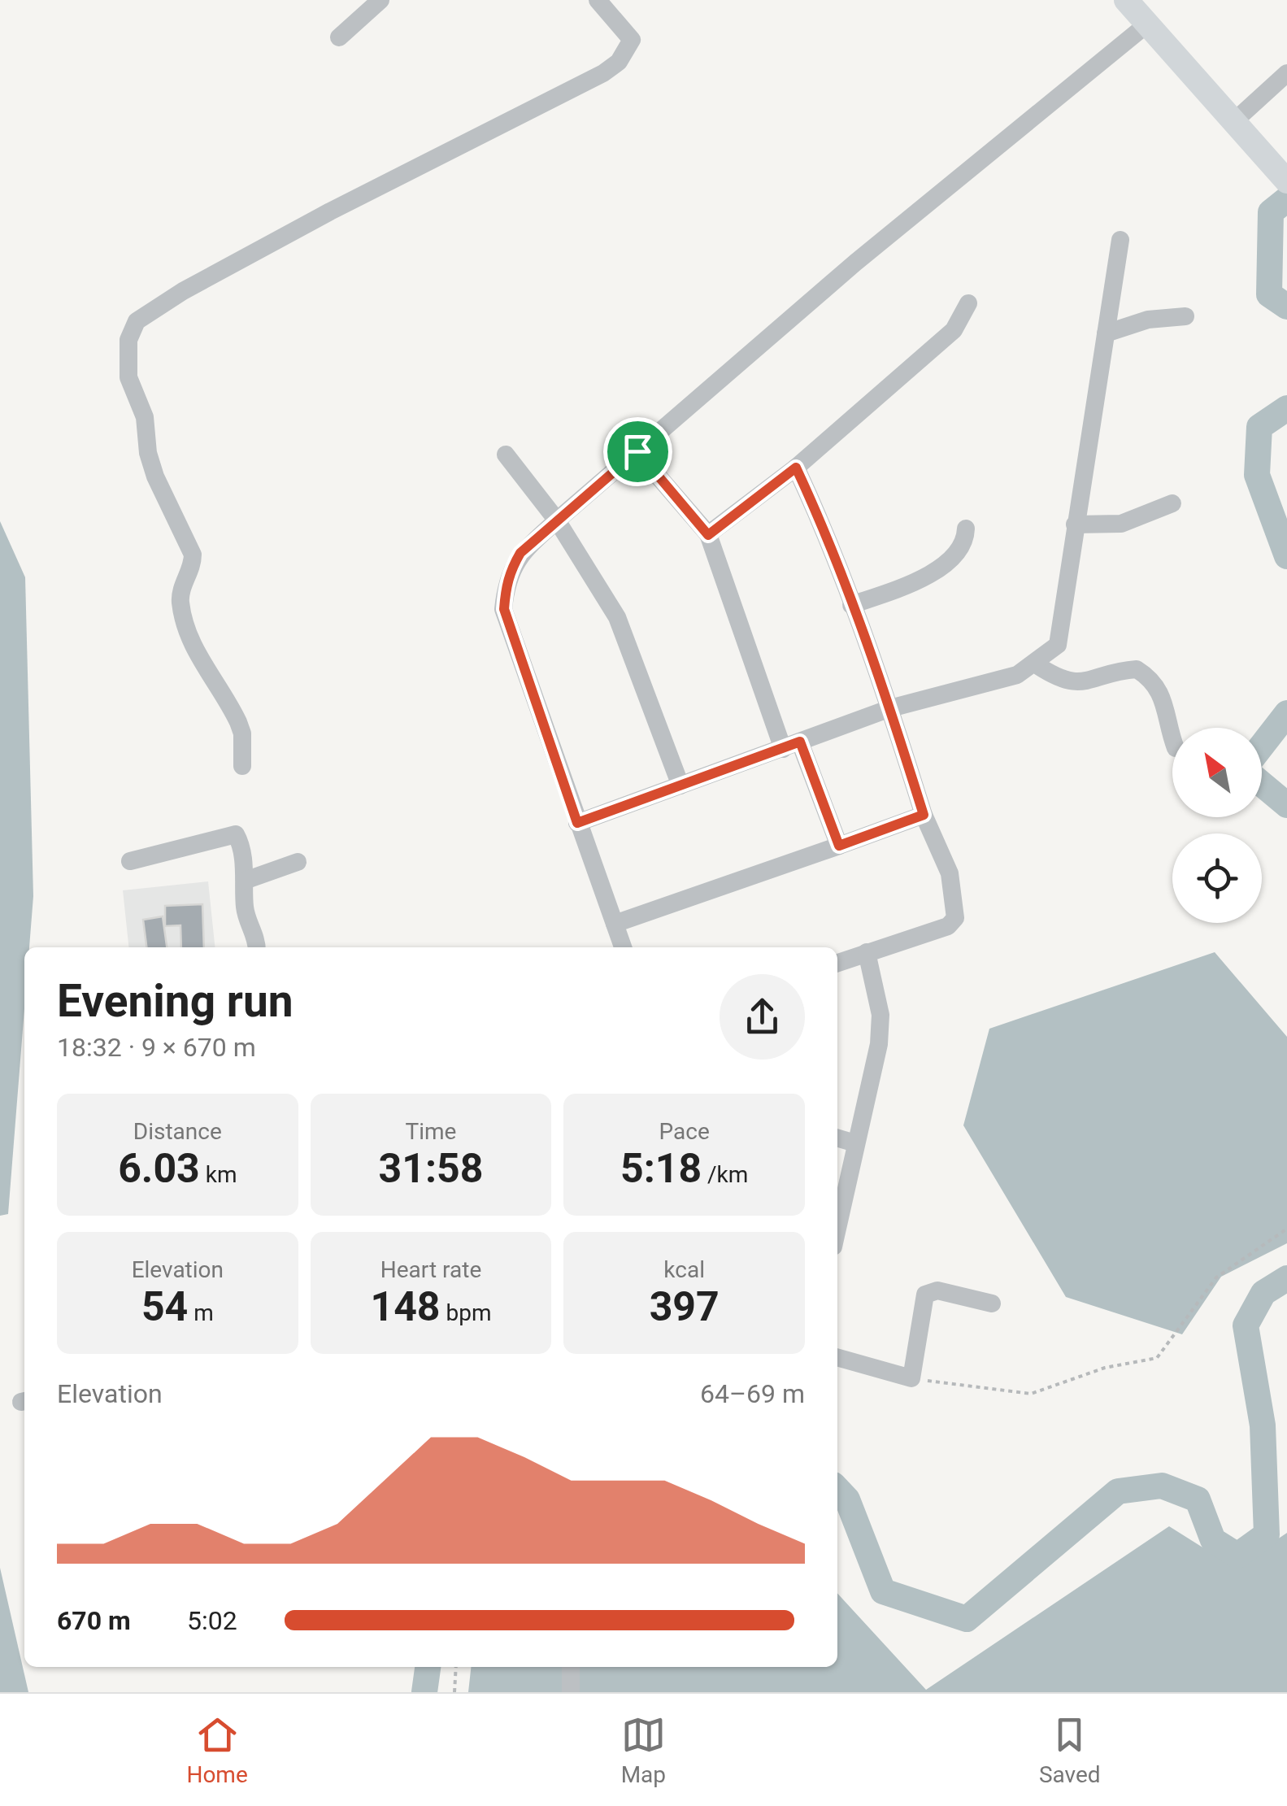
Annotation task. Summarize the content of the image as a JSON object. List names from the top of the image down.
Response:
{
  "north": "top left",
  "page": {
    "heading": ["Evening run", "18:32 · 9 × 670 m"],
    "stats": [
      ["Distance", "6.03 km"],
      ["Time", "31:58"],
      ["Pace", "5:18 /km"],
      ["Elevation", "54 m"],
      ["Heart rate", "148 bpm"],
      ["kcal", "397"]
    ],
    "chart": ["Elevation", "64–69 m"],
    "list": [
      {
        "name": "670 m",
        "note": "5:02"
      }
    ],
    "tabs": ["Home", "Map", "Saved"]
  }
}
